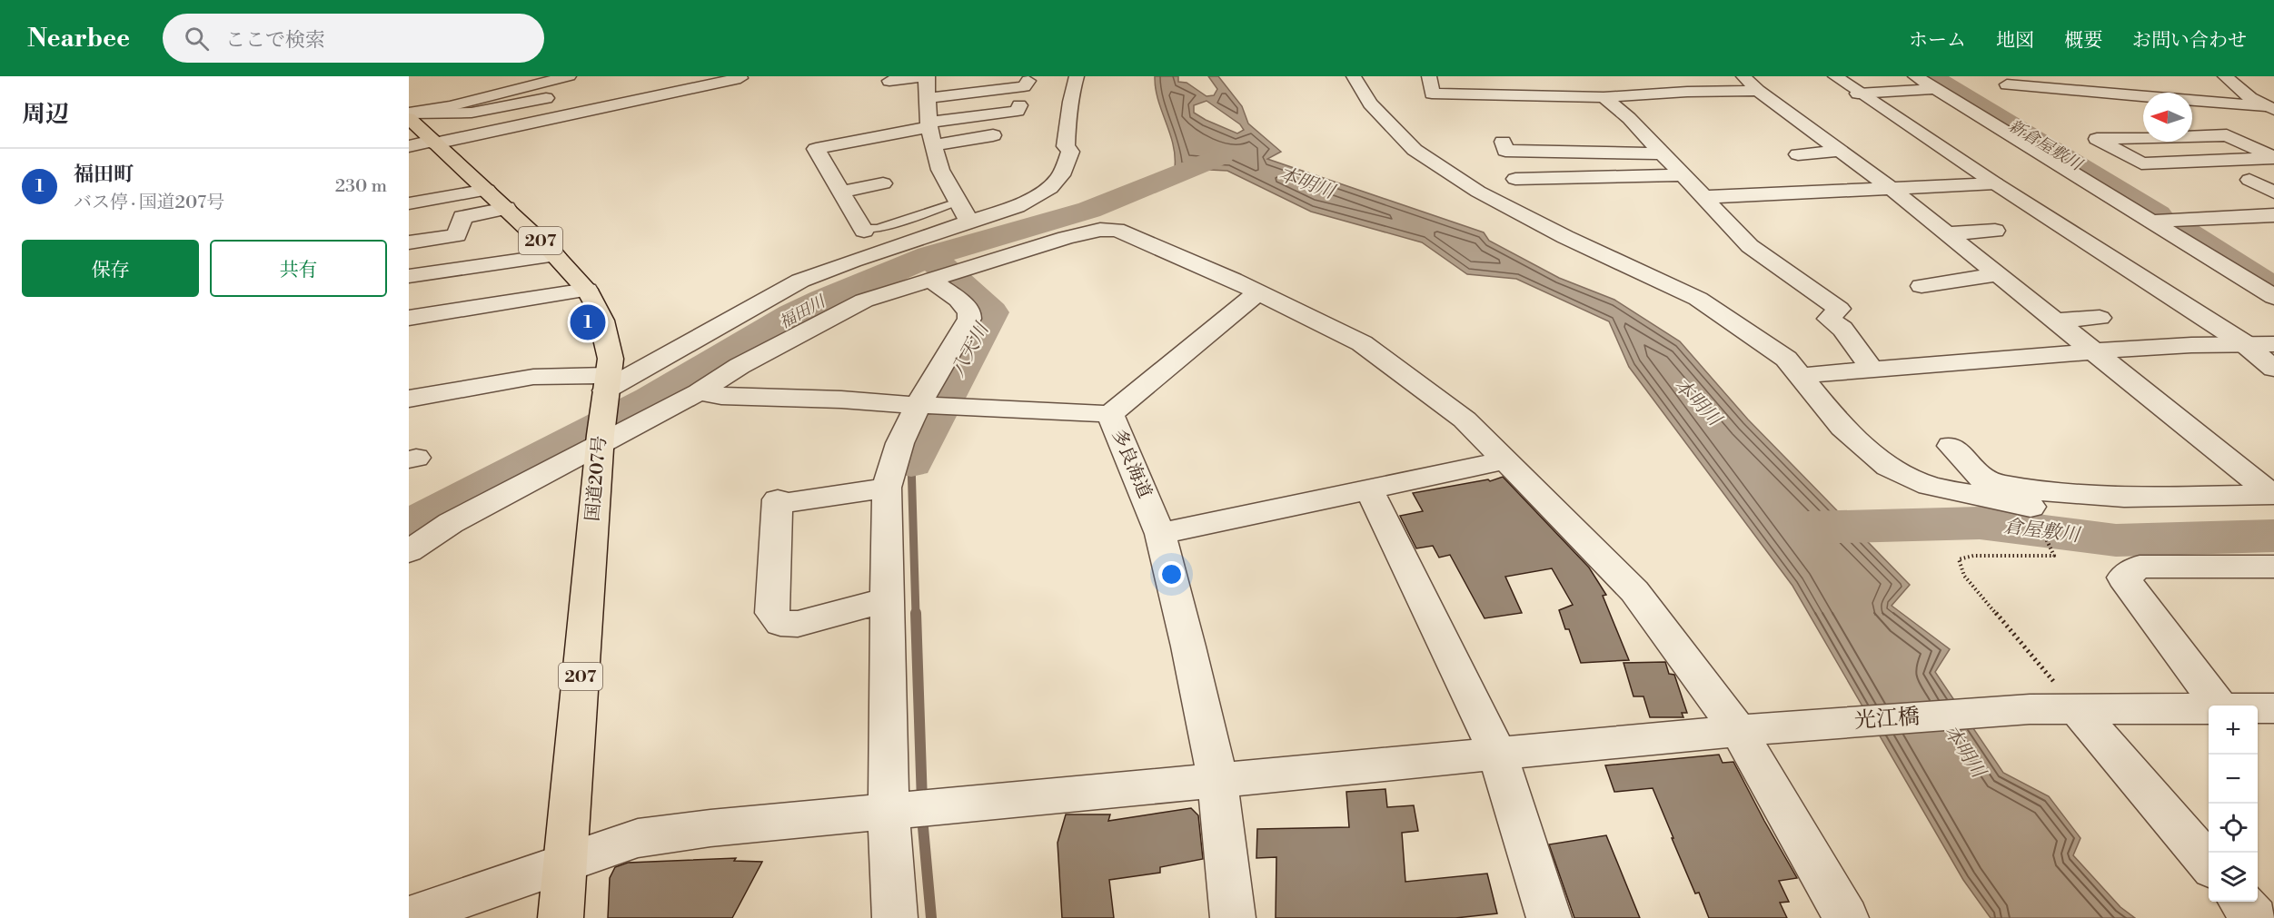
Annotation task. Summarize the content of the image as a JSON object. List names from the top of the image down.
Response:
{
  "streets": {
    "highway": ["207", "国道207号"],
    "street": ["多良海道", "光江橋"]
  },
  "crossings": [
    ["多良海道", "光江橋"],
    ["国道207号", "光江橋"]
  ],
  "water": [
    "新倉屋敷川",
    "本明川",
    "福田川",
    "八天川",
    "倉屋敷川"
  ],
  "north": "left",
  "page": {
    "header": "Nearbee",
    "search": "ここで検索",
    "nav": [
      "ホーム",
      "地図",
      "概要",
      "お問い合わせ"
    ],
    "heading": "周辺",
    "list": [
      {
        "mark": "1",
        "name": "福田町",
        "note": "バス停 · 国道207号",
        "value": "230 m"
      }
    ],
    "buttons": ["保存", "共有"],
    "pins": "1",
    "map_buttons": ["+", "−"]
  }
}
